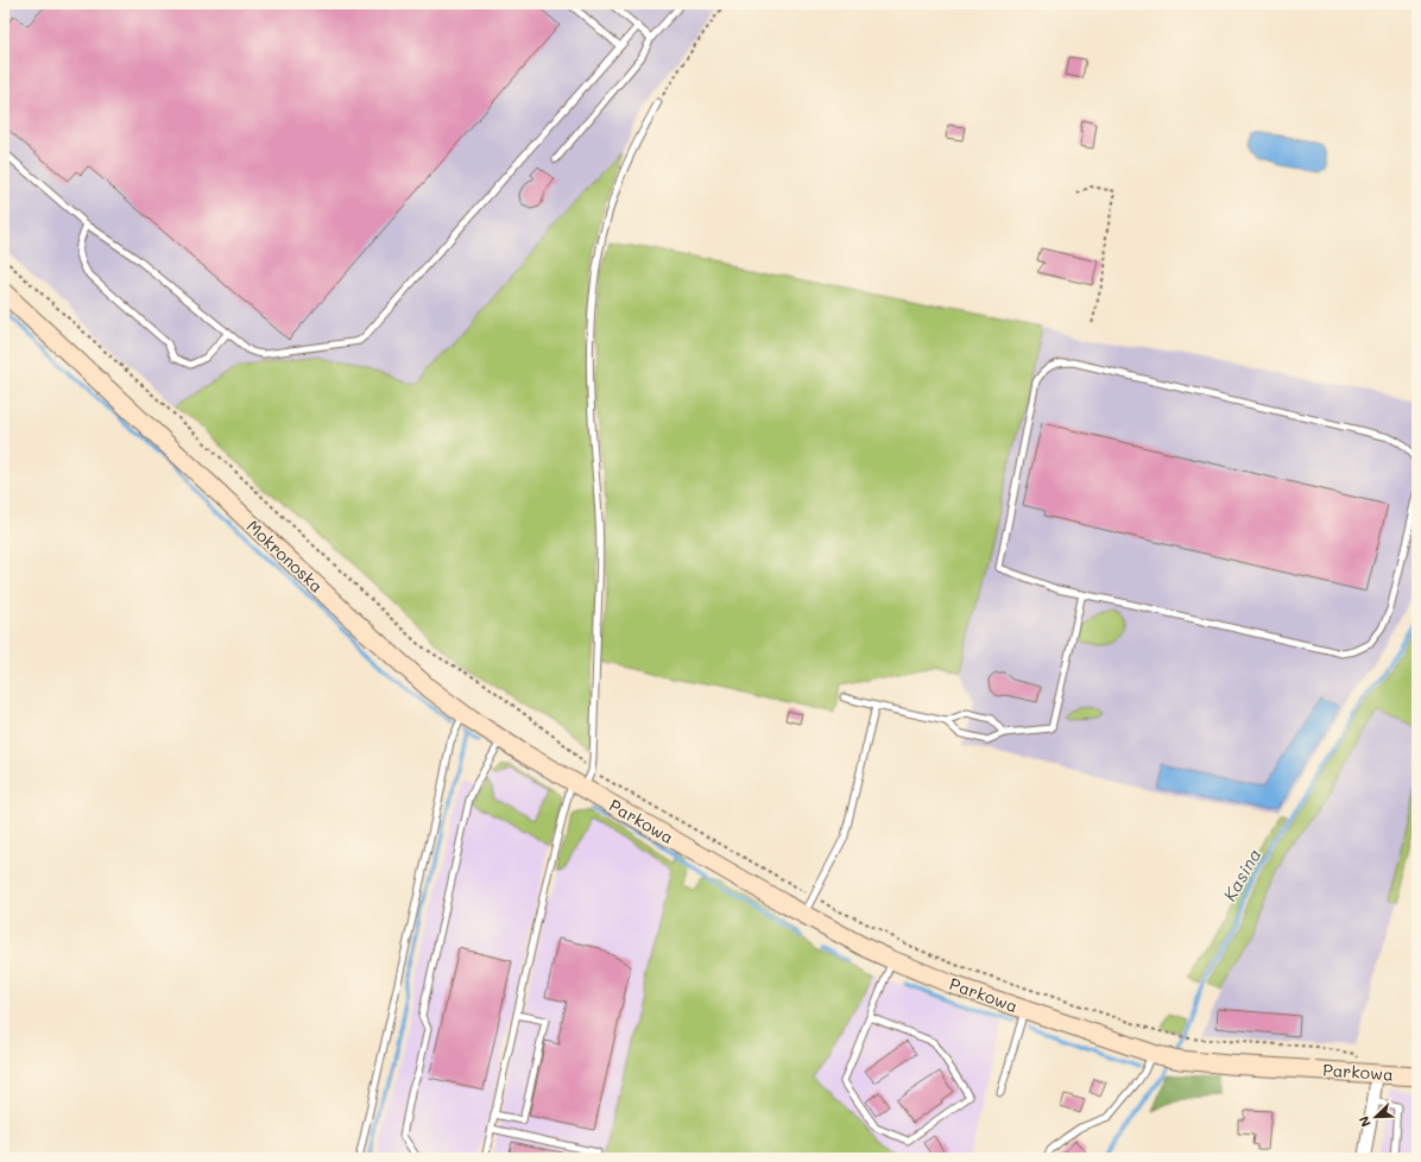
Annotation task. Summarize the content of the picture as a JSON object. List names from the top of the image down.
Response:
{
  "streets": {
    "main road": ["Mokronoska", "Parkowa"]
  },
  "crossings": [
    ["Mokronoska", "Parkowa"]
  ],
  "water": ["Kasina"],
  "north": "bottom left"
}
